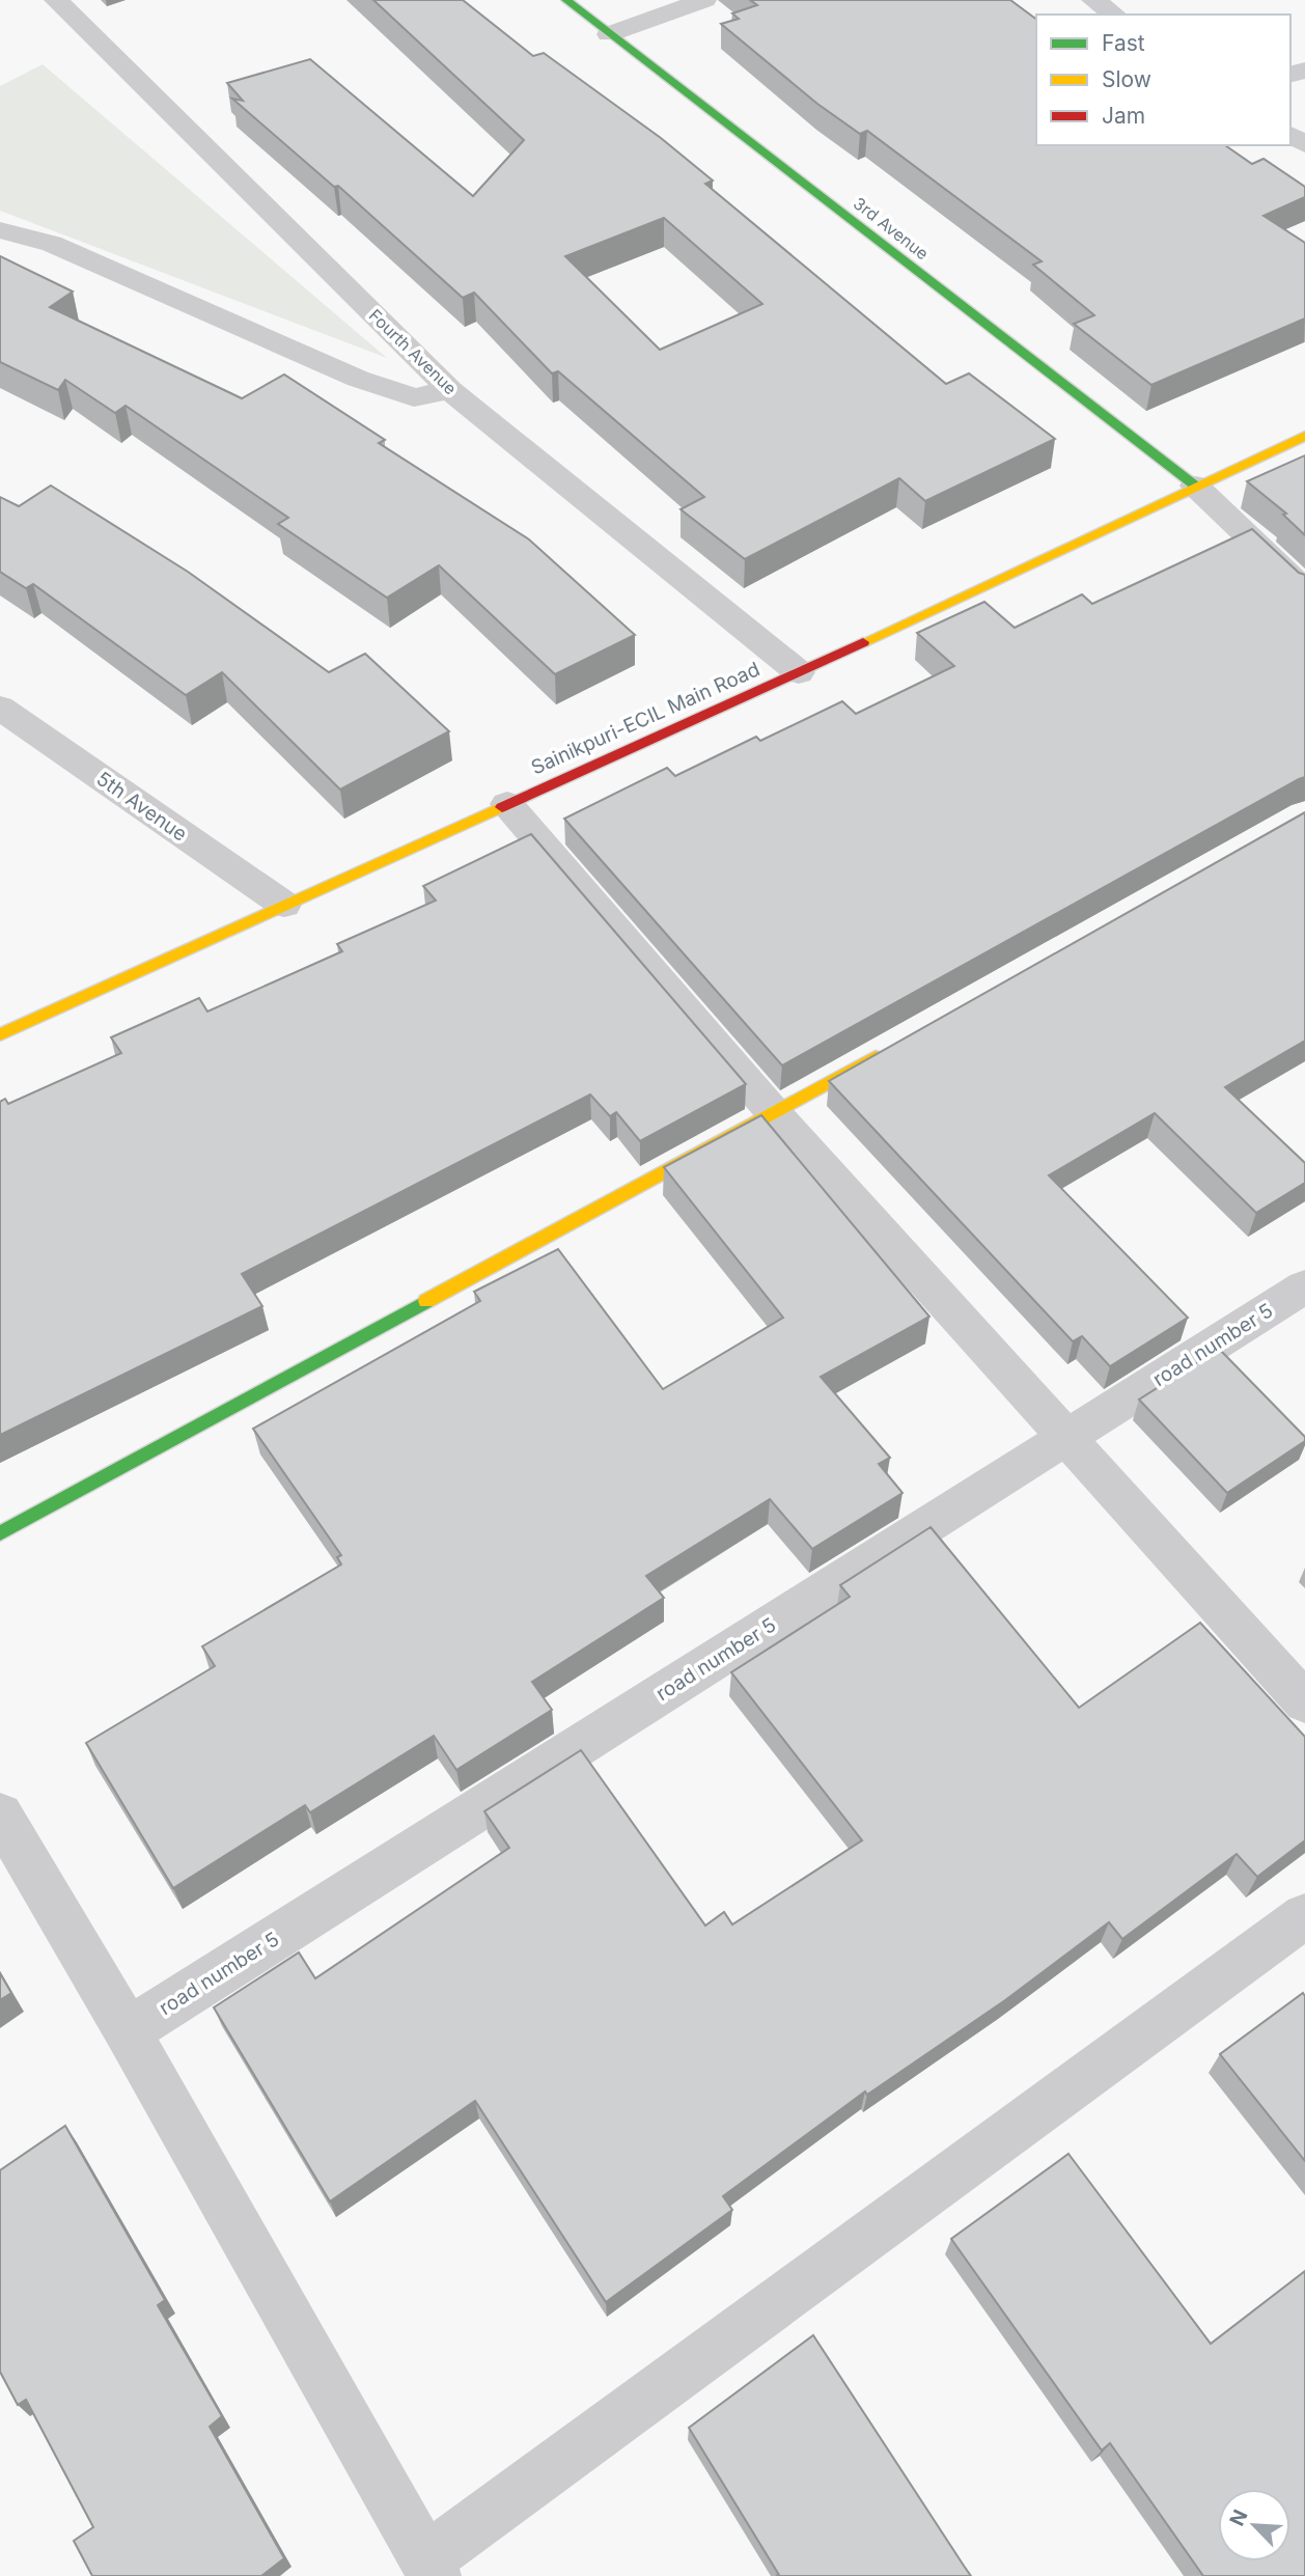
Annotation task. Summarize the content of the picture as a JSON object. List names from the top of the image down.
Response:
{
  "streets": {
    "street": [
      "3rd Avenue",
      "Fourth Avenue",
      "Sainikpuri-ECIL Main Road",
      "5th Avenue",
      "road number 5"
    ]
  },
  "crossings": [
    ["3rd Avenue", "Sainikpuri-ECIL Main Road"],
    ["Fourth Avenue", "Sainikpuri-ECIL Main Road"],
    ["Sainikpuri-ECIL Main Road", "5th Avenue"]
  ],
  "legend": ["Fast", "Slow", "Jam"],
  "north": "top left"
}
